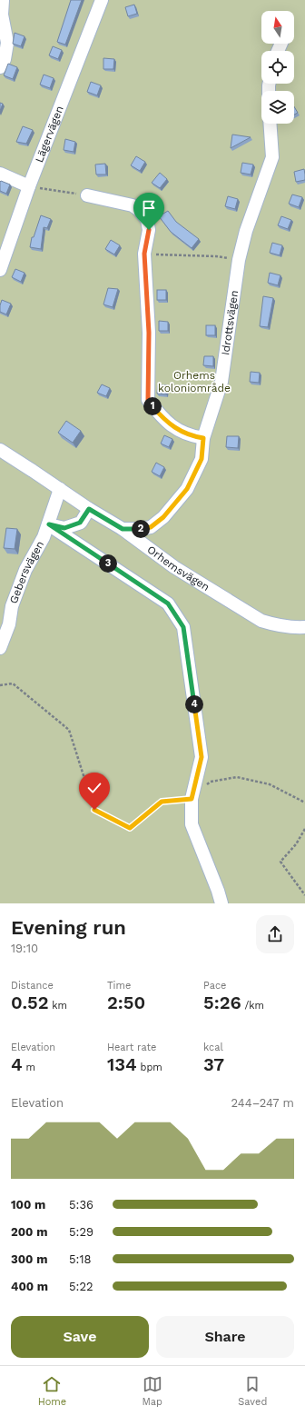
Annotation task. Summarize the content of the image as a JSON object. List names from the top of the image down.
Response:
{
  "streets": {
    "street": [
      "Lägervägen",
      "Idrottsvägen",
      "Orhemsvägen",
      "Gebersvägen"
    ]
  },
  "crossings": [
    ["Idrottsvägen", "Orhemsvägen"]
  ],
  "parks": ["Orhems koloniområde"],
  "north": "top",
  "page": {
    "pins": [
      "1",
      "2",
      "3",
      "4"
    ],
    "heading": ["Evening run", "19:10"],
    "stats": [
      ["Distance", "0.52 km"],
      ["Time", "2:50"],
      ["Pace", "5:26 /km"],
      ["Elevation", "4 m"],
      ["Heart rate", "134 bpm"],
      ["kcal", "37"]
    ],
    "chart": ["Elevation", "244–247 m"],
    "list": [
      {
        "name": "100 m",
        "note": "5:36"
      },
      {
        "name": "200 m",
        "note": "5:29"
      },
      {
        "name": "300 m",
        "note": "5:18"
      },
      {
        "name": "400 m",
        "note": "5:22"
      }
    ],
    "buttons": ["Save", "Share"],
    "tabs": ["Home", "Map", "Saved"]
  }
}
